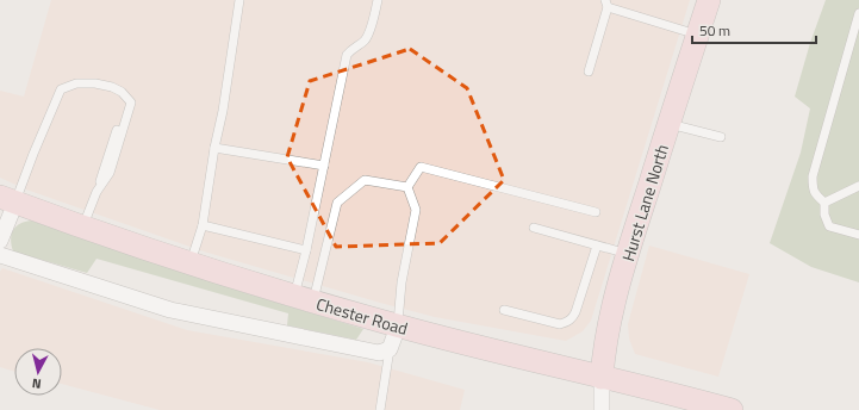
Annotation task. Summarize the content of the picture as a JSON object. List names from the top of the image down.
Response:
{
  "streets": {
    "main road": ["Hurst Lane North", "Chester Road"]
  },
  "crossings": [
    ["Hurst Lane North", "Chester Road"]
  ],
  "scale_bar": "50 m",
  "north": "bottom"
}
